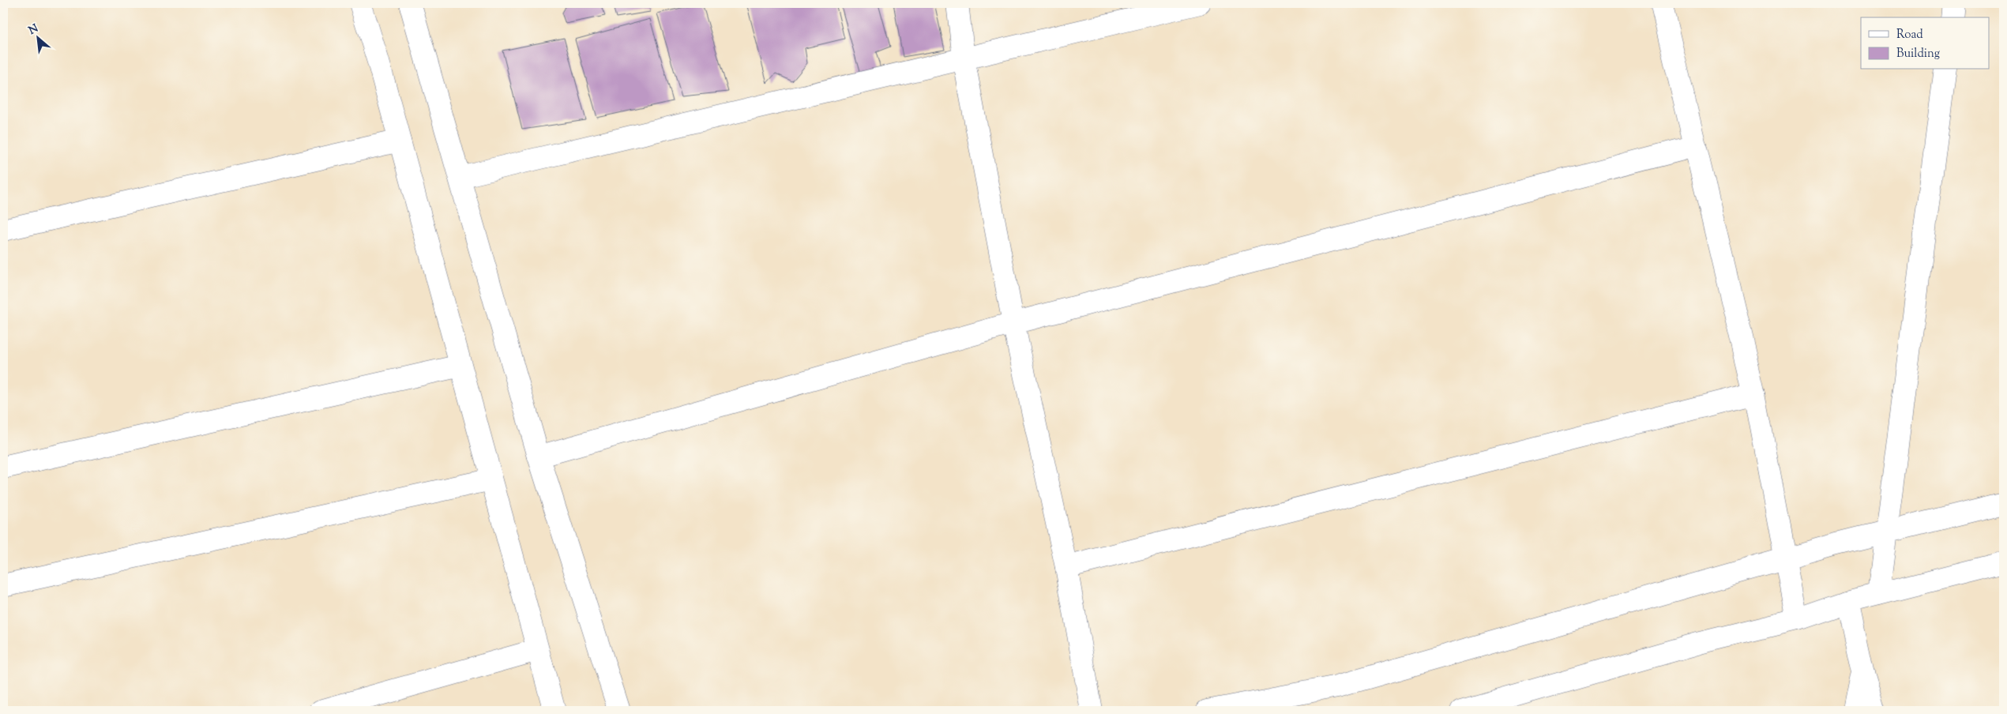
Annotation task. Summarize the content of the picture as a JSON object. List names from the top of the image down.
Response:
{
  "legend": ["Road", "Building"],
  "north": "top left"
}
